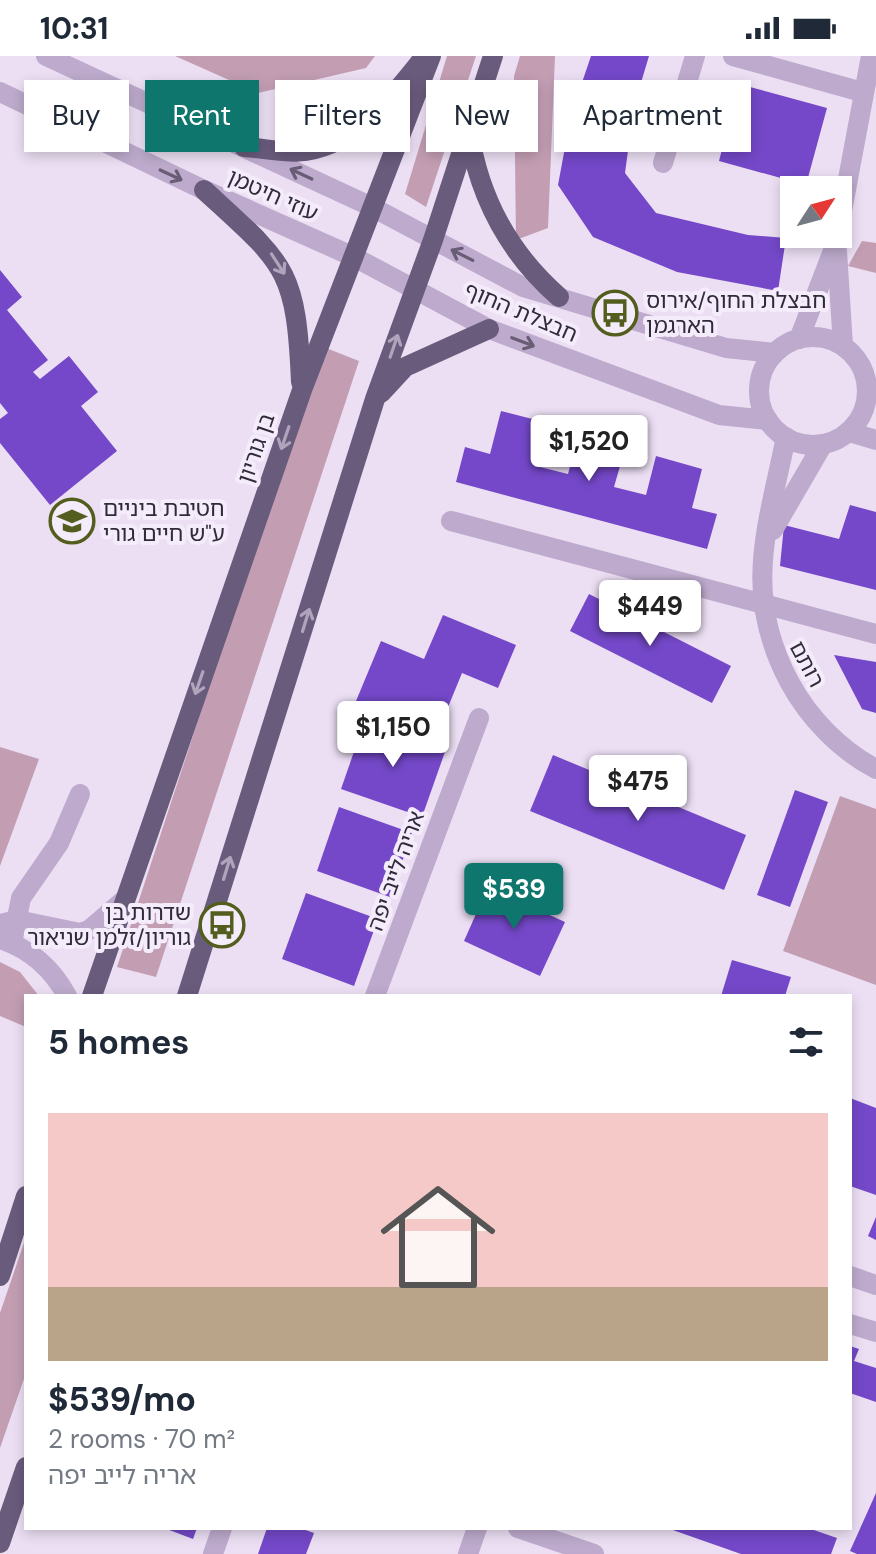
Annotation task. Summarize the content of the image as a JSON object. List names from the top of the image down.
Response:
{
  "streets": {
    "main road": ["בן גוריון"],
    "street": [
      "עוזי חיטמן",
      "חבצלת החוף",
      "רותם",
      "אריה לייב יפה"
    ]
  },
  "crossings": [
    ["עוזי חיטמן", "חבצלת החוף"],
    ["עוזי חיטמן", "בן גוריון"],
    ["חבצלת החוף", "בן גוריון"],
    ["חבצלת החוף", "רותם"]
  ],
  "places": {
    "bus stop": ["חבצלת החוף/אירוס הארגמן", "שדרות בן גוריון/זלמן שניאור"],
    "school or university": ["חטיבת ביניים ע\"ש חיים גורי"]
  },
  "north": "top right",
  "page": {
    "status": "10:31",
    "chip": [
      "Buy",
      "Rent",
      "Filters",
      "New",
      "Apartment"
    ],
    "price": [
      "$1,520",
      "$449",
      "$1,150",
      "$475",
      "$539"
    ],
    "heading": "5 homes",
    "list": [
      {
        "name": "$539/mo",
        "note": "2 rooms · 70 m² · אריה לייב יפה"
      }
    ]
  }
}
